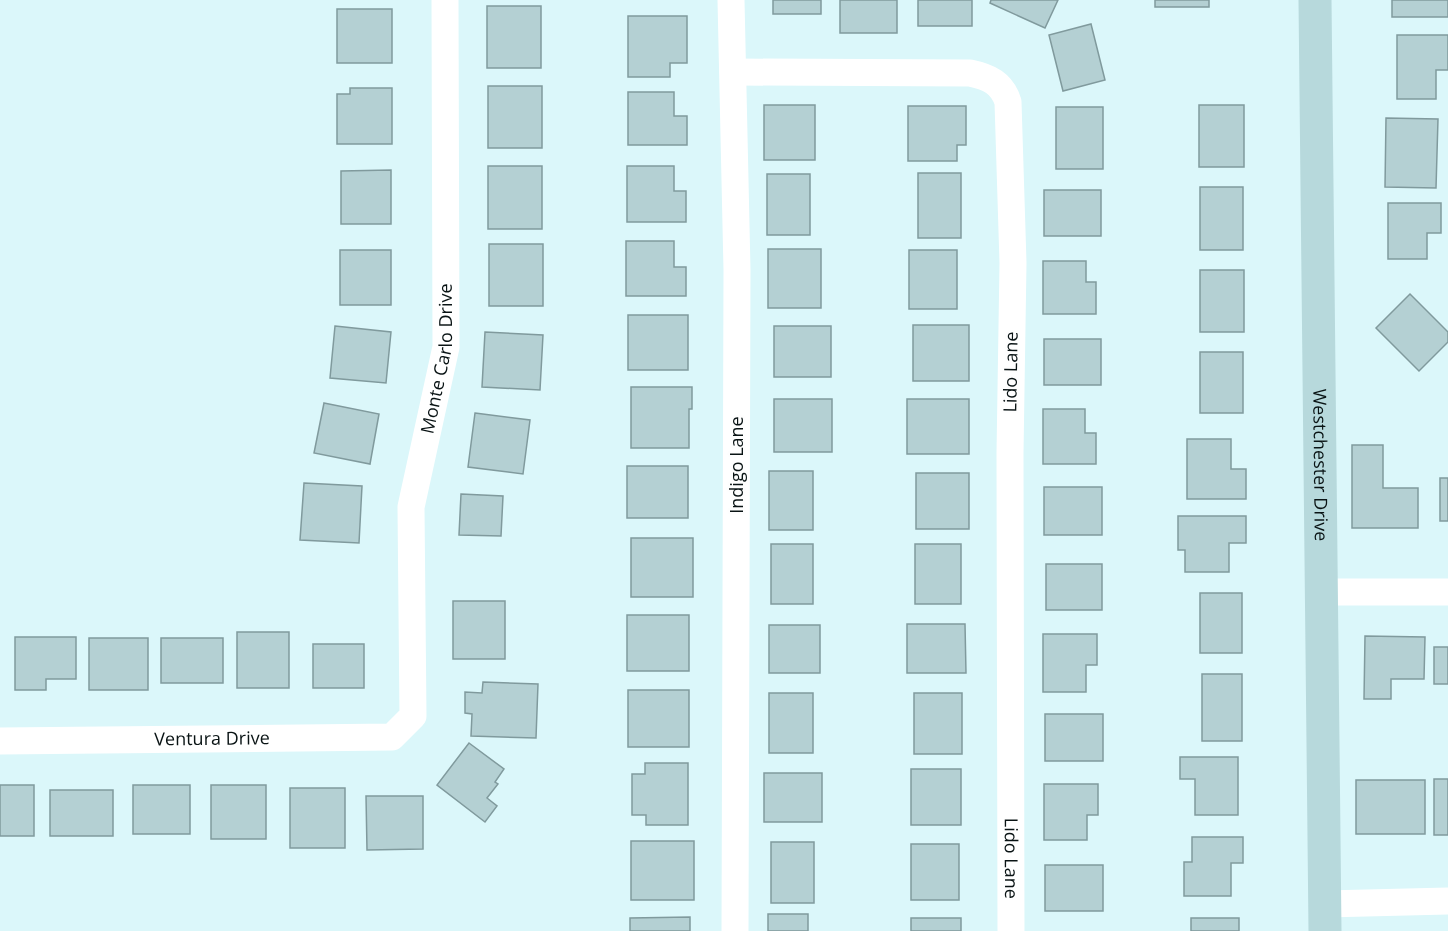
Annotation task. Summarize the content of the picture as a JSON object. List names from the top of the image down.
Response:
{
  "streets": {
    "street": [
      "Monte Carlo Drive",
      "Lido Lane",
      "Indigo Lane",
      "Westchester Drive",
      "Ventura Drive"
    ]
  },
  "crossings": [
    ["Monte Carlo Drive", "Ventura Drive"],
    ["Lido Lane", "Indigo Lane"]
  ]
}
